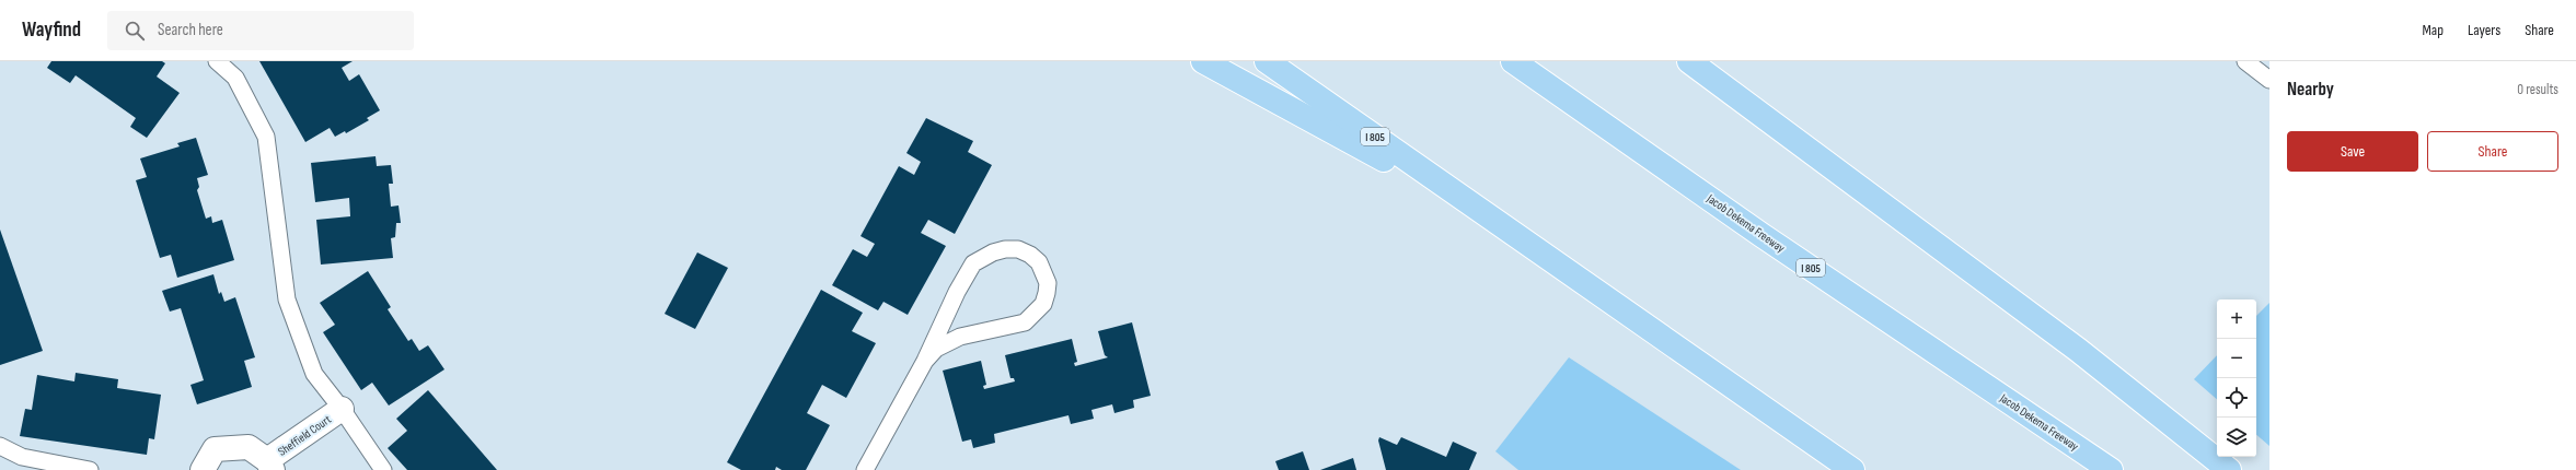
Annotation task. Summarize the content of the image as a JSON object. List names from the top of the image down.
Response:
{
  "streets": {
    "highway": ["I 805", "Jacob Dekema Freeway"],
    "street": ["Sheffield Court"]
  },
  "page": {
    "header": "Wayfind",
    "search": "Search here",
    "nav": ["Map", "Layers", "Share"],
    "heading": ["Nearby", "0 results"],
    "buttons": ["Save", "Share"],
    "map_buttons": ["+", "−"]
  }
}
